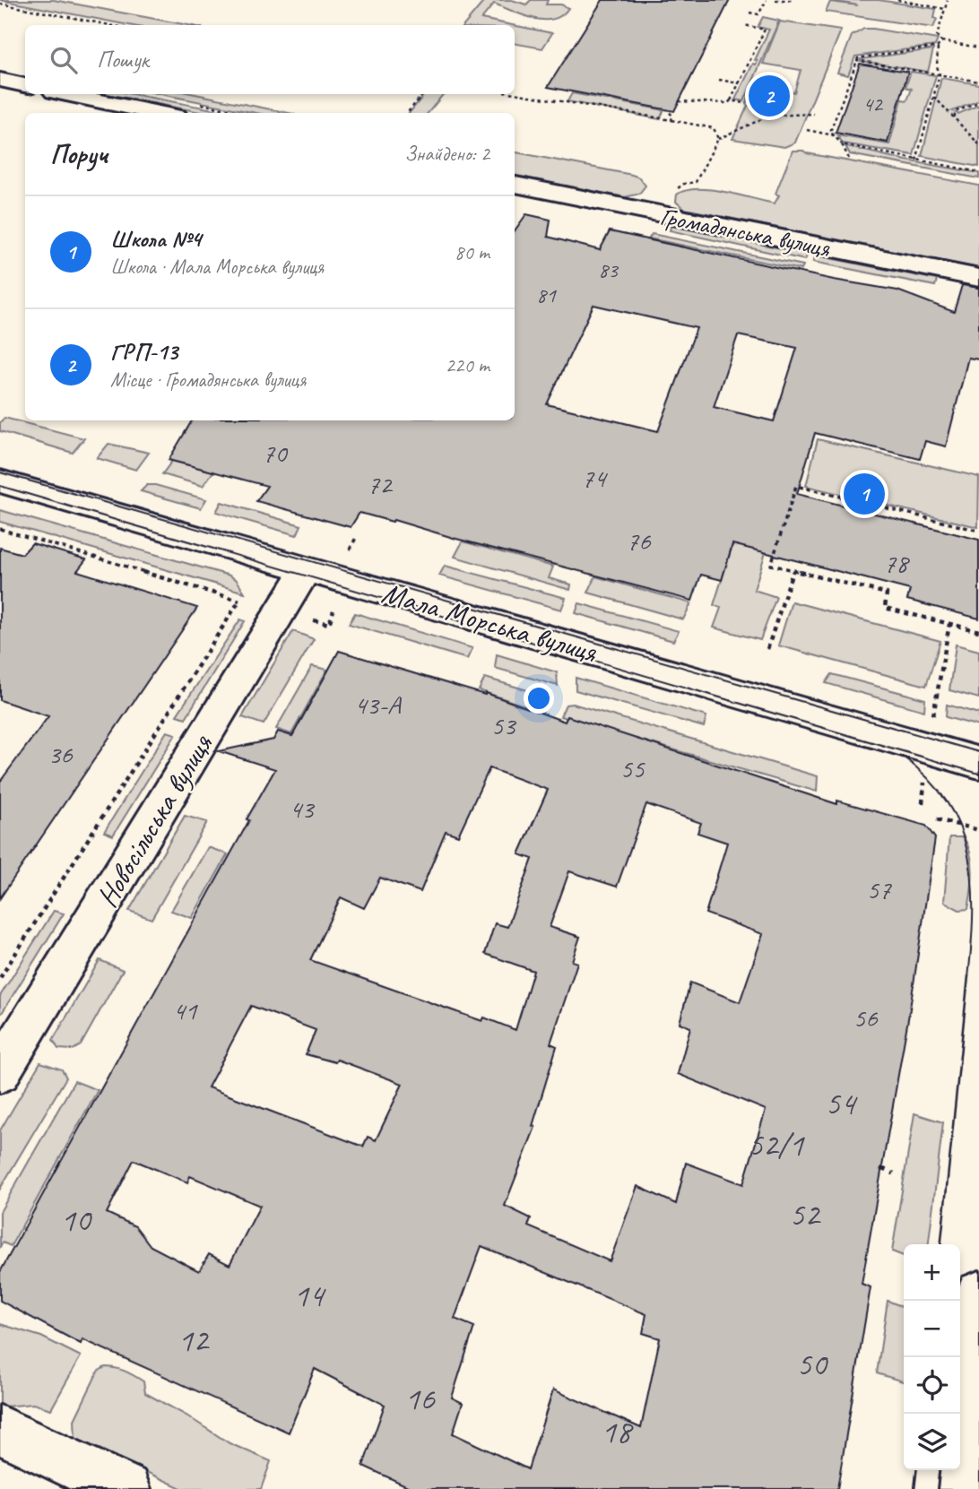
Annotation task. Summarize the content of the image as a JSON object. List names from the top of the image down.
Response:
{
  "streets": {
    "street": ["Громадянська вулиця", "Мала Морська вулиця", "Новосільська вулиця"]
  },
  "crossings": [
    ["Мала Морська вулиця", "Новосільська вулиця"]
  ],
  "house_numbers": [
    "42",
    "83",
    "81",
    "70",
    "74",
    "72",
    "76",
    "78",
    "43-А",
    "53",
    "36",
    "55",
    "43",
    "57",
    "41",
    "56",
    "54",
    "52/1",
    "52",
    "10",
    "14",
    "12",
    "50",
    "16",
    "18"
  ],
  "page": {
    "search": "Пошук",
    "pins": ["2", "1"],
    "heading": ["Поруч", "Знайдено: 2"],
    "list": [
      {
        "mark": "1",
        "name": "Школа №4",
        "note": "Школа · Мала Морська вулиця",
        "value": "80 m"
      },
      {
        "mark": "2",
        "name": "ГРП-13",
        "note": "Місце · Громадянська вулиця",
        "value": "220 m"
      }
    ],
    "map_buttons": ["+", "−"]
  }
}
